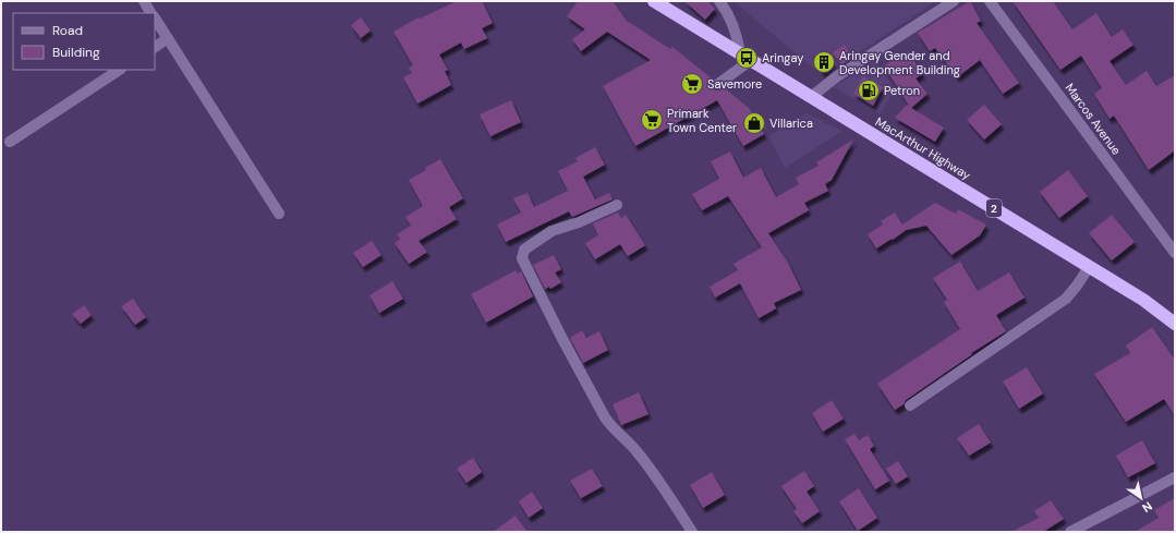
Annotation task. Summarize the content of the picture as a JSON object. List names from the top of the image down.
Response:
{
  "streets": {
    "highway": ["MacArthur Highway", "2"],
    "street": ["Marcos Avenue"]
  },
  "places": {
    "bus stop": ["Aringay"],
    "building": ["Aringay Gender and Development Building"],
    "supermarket": ["Savemore", "Primark Town Center"],
    "fuel station": ["Petron"],
    "shop": ["Villarica"]
  },
  "legend": ["Road", "Building"],
  "north": "bottom right"
}
